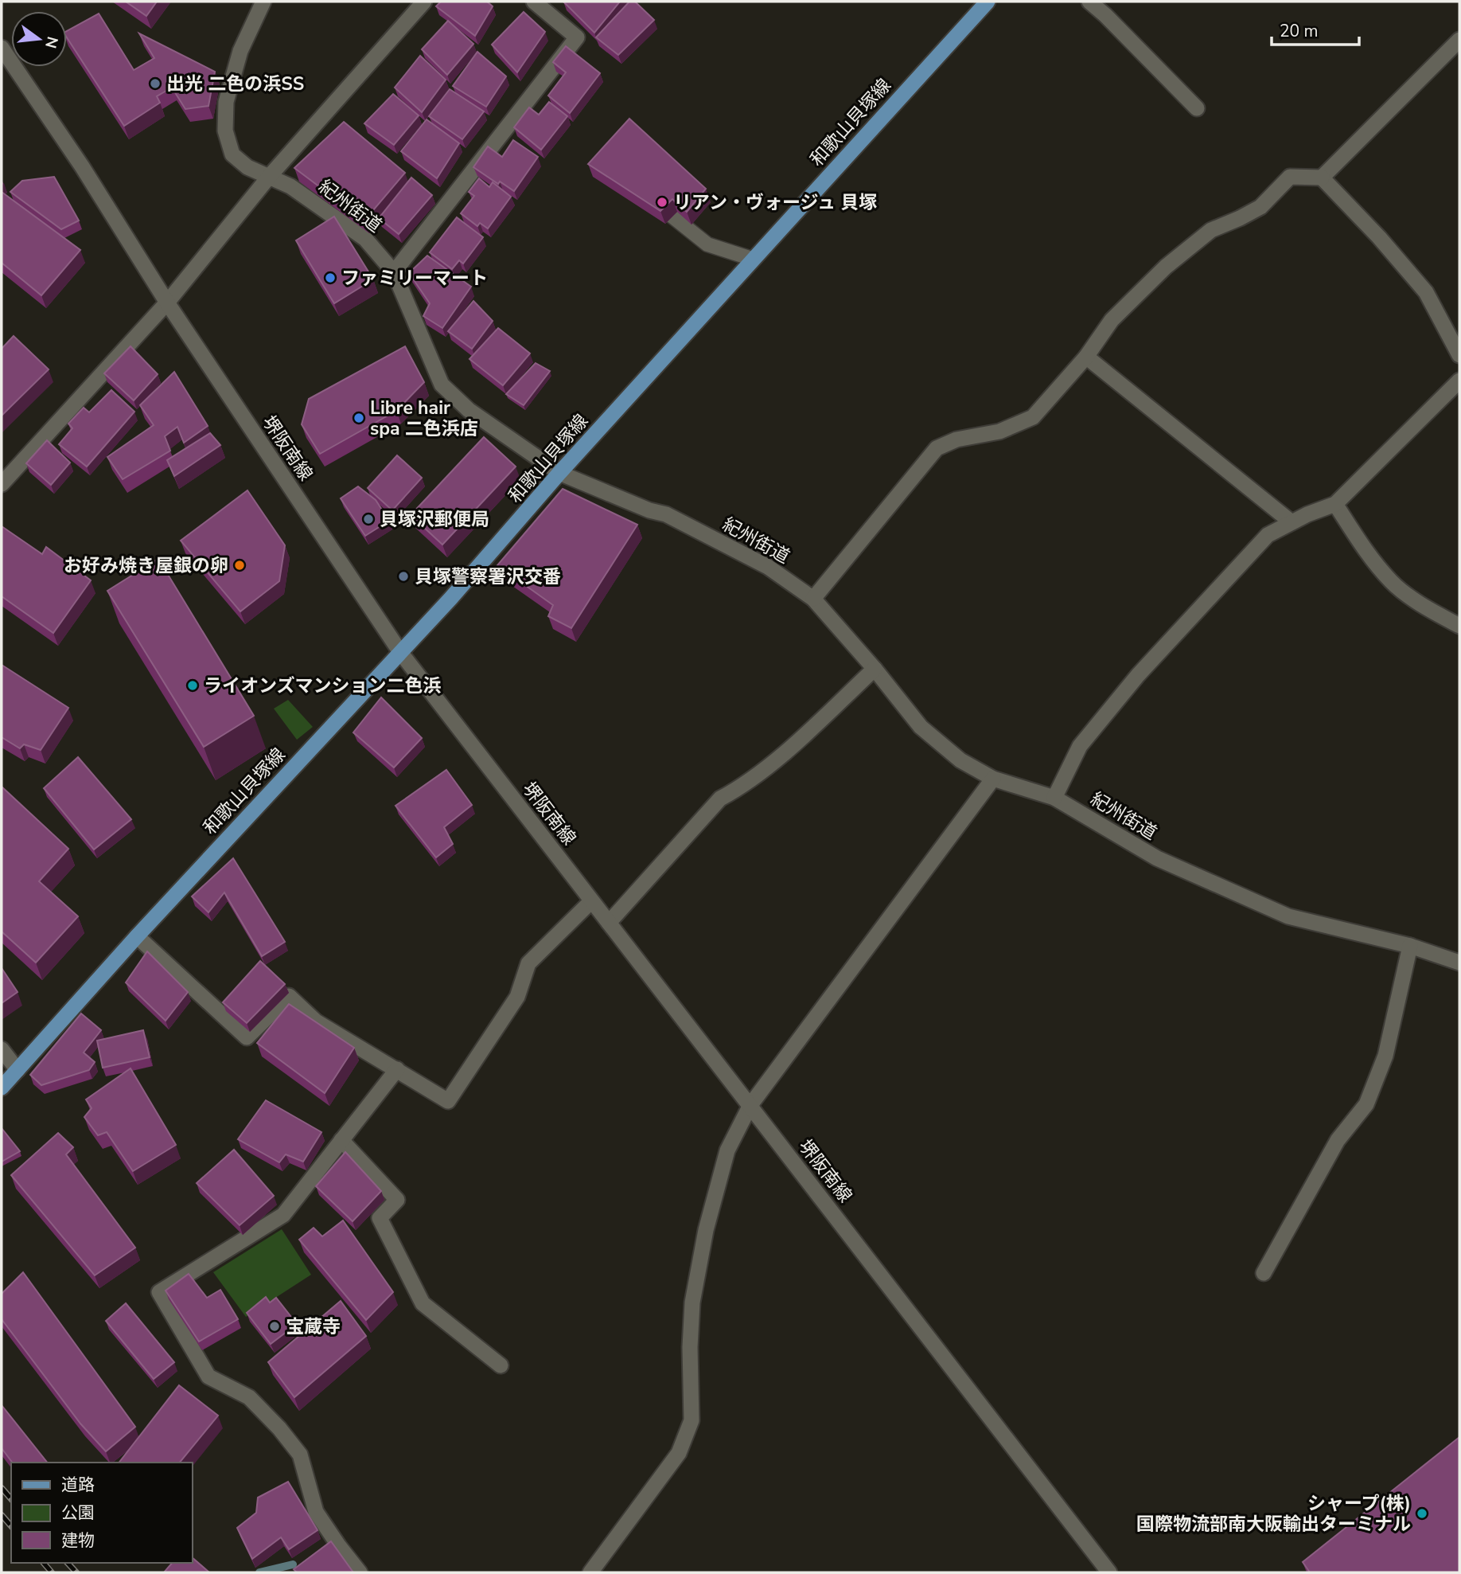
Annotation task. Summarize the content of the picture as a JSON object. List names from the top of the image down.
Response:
{
  "streets": {
    "main road": ["和歌山貝塚線"],
    "street": ["紀州街道", "堺阪南線"]
  },
  "crossings": [
    ["和歌山貝塚線", "紀州街道"],
    ["和歌山貝塚線", "堺阪南線"]
  ],
  "places": [
    "出光 二色の浜SS",
    "リアン・ヴォージュ 貝塚",
    "ファミリーマート",
    "Libre hair spa 二色浜店",
    "貝塚沢郵便局",
    "お好み焼き屋銀の卵",
    "貝塚警察署沢交番",
    "ライオンズマンション二色浜",
    "宝蔵寺",
    "シャープ(株) 国際物流部南大阪輸出ターミナル"
  ],
  "legend": ["道路", "公園", "建物"],
  "scale_bar": "20 m",
  "north": "right"
}
